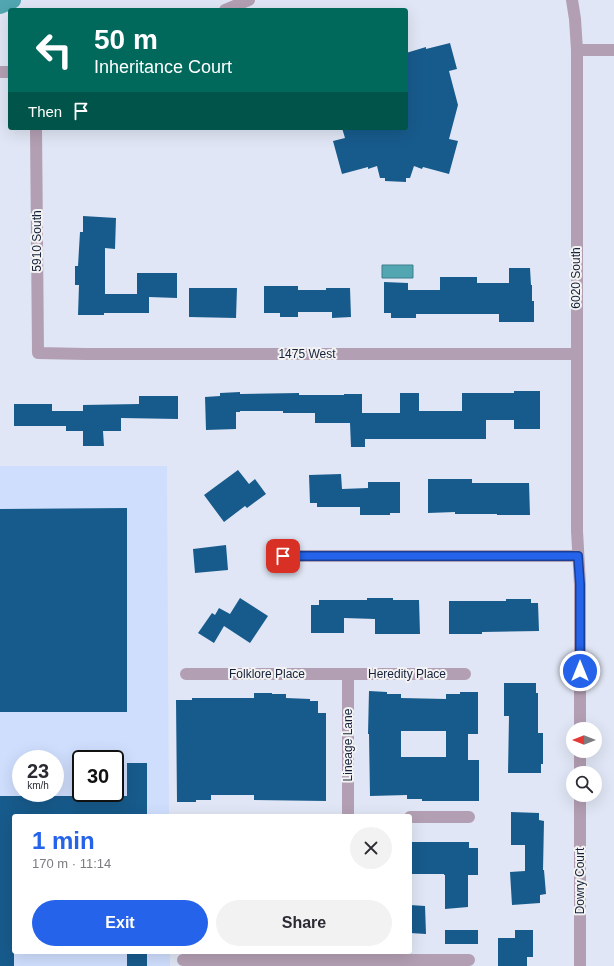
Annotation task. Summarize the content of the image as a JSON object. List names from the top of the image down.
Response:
{
  "streets": {
    "street": [
      "5910 South",
      "6020 South",
      "1475 West",
      "Folklore Place",
      "Heredity Place",
      "Lineage Lane",
      "Dowry Court"
    ]
  },
  "crossings": [
    ["5910 South", "1475 West"],
    ["6020 South", "1475 West"],
    ["Folklore Place", "Heredity Place"],
    ["Folklore Place", "Lineage Lane"],
    ["Heredity Place", "Lineage Lane"]
  ],
  "north": "left",
  "page": {
    "turn": ["50 m", "Inheritance Court"],
    "then": "Then",
    "speed": "23 km/h",
    "limit": "30",
    "heading": ["1 min", "170 m · 11:14"],
    "buttons": ["Exit", "Share"]
  }
}
